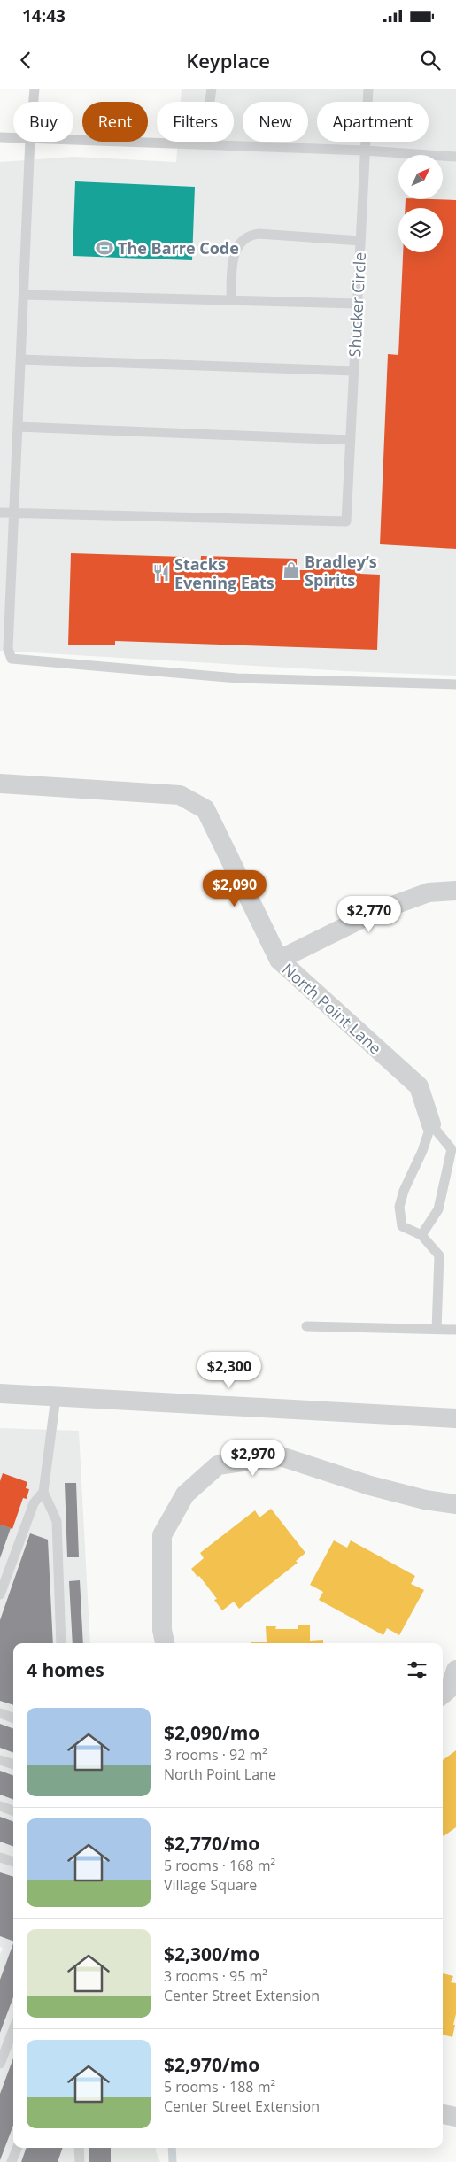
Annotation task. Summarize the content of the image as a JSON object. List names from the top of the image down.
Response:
{
  "streets": {
    "street": ["North Point Lane"],
    "lane": ["Shucker Circle"]
  },
  "places": {
    "sports": ["The Barre Code"],
    "shop": ["Bradley’s Spirits"],
    "restaurant": ["Stacks Evening Eats"]
  },
  "north": "top right",
  "page": {
    "status": "14:43",
    "header": "Keyplace",
    "chip": [
      "Buy",
      "Rent",
      "Filters",
      "New",
      "Apartment"
    ],
    "price": [
      "$2,090",
      "$2,770",
      "$2,300",
      "$2,970"
    ],
    "heading": "4 homes",
    "list": [
      {
        "name": "$2,090/mo",
        "note": "3 rooms · 92 m² · North Point Lane"
      },
      {
        "name": "$2,770/mo",
        "note": "5 rooms · 168 m² · Village Square"
      },
      {
        "name": "$2,300/mo",
        "note": "3 rooms · 95 m² · Center Street Extension"
      },
      {
        "name": "$2,970/mo",
        "note": "5 rooms · 188 m² · Center Street Extension"
      }
    ]
  }
}
